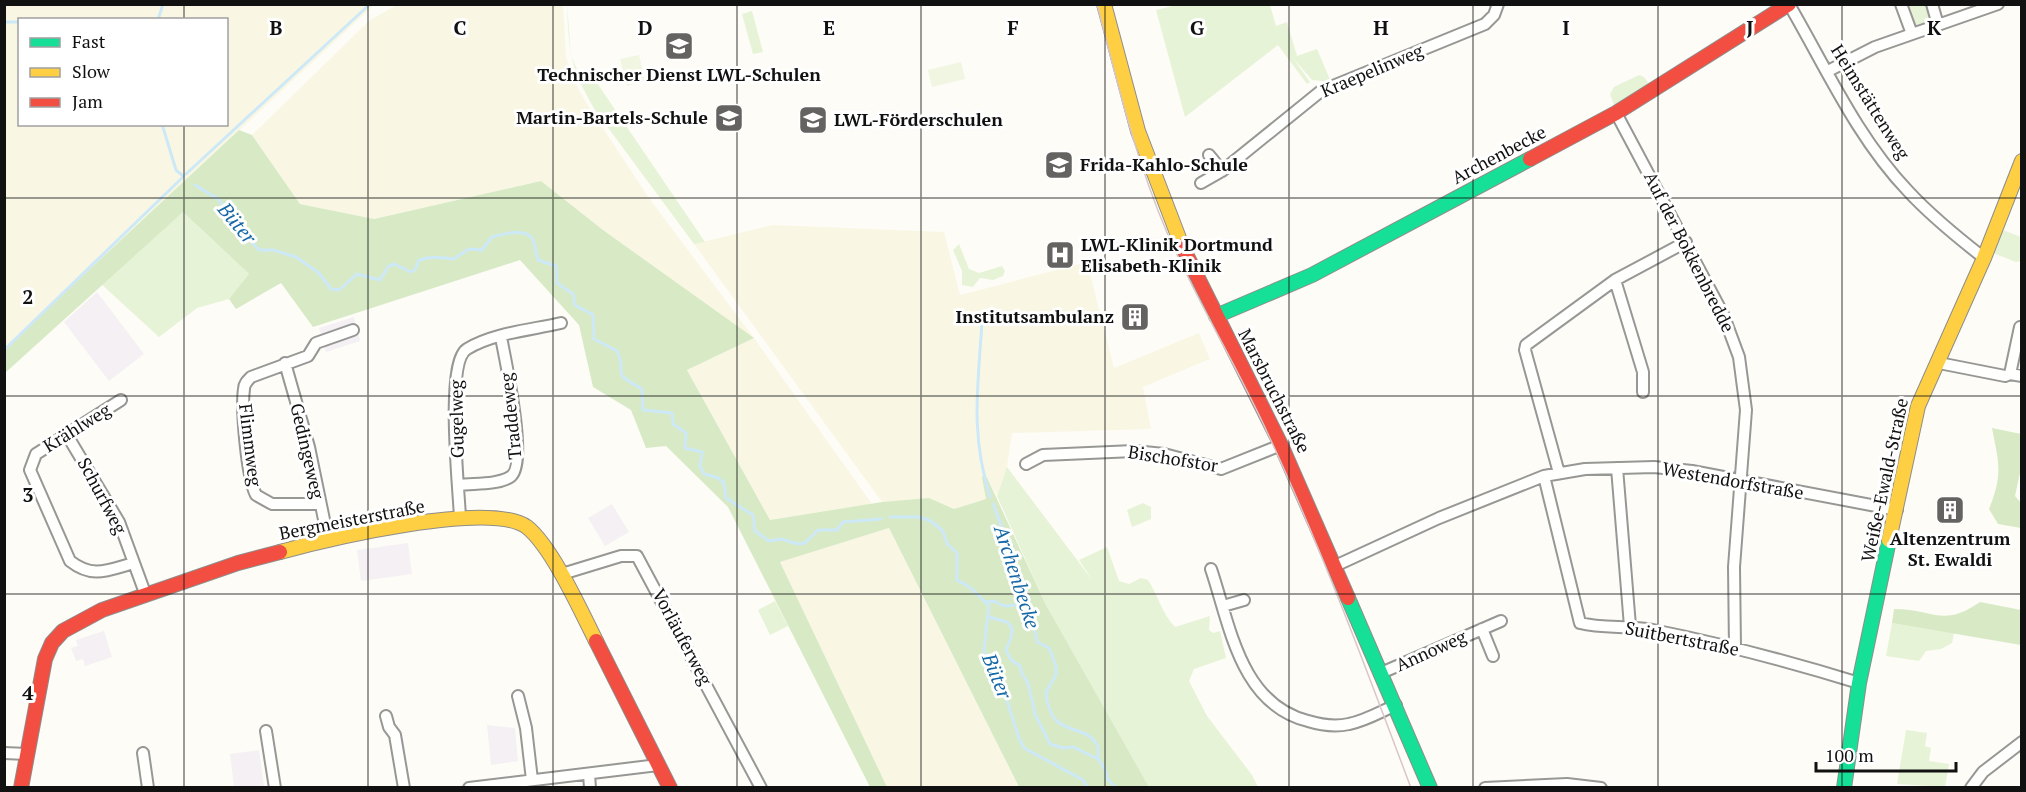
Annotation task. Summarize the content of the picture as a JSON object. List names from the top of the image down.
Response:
{
  "streets": {
    "street": [
      "Kraepelinweg",
      "Heimstättenweg",
      "Archenbecke",
      "Auf der Bokkenbredde",
      "Marsbruchstraße",
      "Traddeweg",
      "Gugelweg",
      "Krählweg",
      "Flimmweg",
      "Gedingeweg",
      "Bischofstor",
      "Weiße-Ewald-Straße",
      "Westendorfstraße",
      "Schurfweg",
      "Bergmeisterstraße",
      "Vorläuferweg",
      "Suitbertstraße",
      "Annoweg"
    ]
  },
  "crossings": [
    ["Heimstättenweg", "Archenbecke"],
    ["Heimstättenweg", "Weiße-Ewald-Straße"],
    ["Archenbecke", "Auf der Bokkenbredde"],
    ["Archenbecke", "Marsbruchstraße"],
    ["Auf der Bokkenbredde", "Westendorfstraße"],
    ["Auf der Bokkenbredde", "Suitbertstraße"],
    ["Marsbruchstraße", "Bischofstor"],
    ["Marsbruchstraße", "Westendorfstraße"],
    ["Marsbruchstraße", "Annoweg"],
    ["Traddeweg", "Gugelweg"],
    ["Gugelweg", "Bergmeisterstraße"],
    ["Krählweg", "Schurfweg"],
    ["Flimmweg", "Gedingeweg"],
    ["Gedingeweg", "Bergmeisterstraße"],
    ["Weiße-Ewald-Straße", "Westendorfstraße"],
    ["Weiße-Ewald-Straße", "Suitbertstraße"],
    ["Westendorfstraße", "Suitbertstraße"],
    ["Schurfweg", "Bergmeisterstraße"],
    ["Bergmeisterstraße", "Vorläuferweg"]
  ],
  "water": ["Büter", "Archenbecke"],
  "places": {
    "school or university": [
      "Technischer Dienst LWL-Schulen",
      "Martin-Bartels-Schule",
      "LWL-Förderschulen",
      "Frida-Kahlo-Schule"
    ],
    "hospital": ["LWL-Klinik Dortmund Elisabeth-Klinik"],
    "building": ["Institutsambulanz", "Altenzentrum St. Ewaldi"]
  },
  "legend": ["Fast", "Slow", "Jam"],
  "scale_bar": "100 m",
  "grid": {
    "columns": [
      "B",
      "C",
      "D",
      "E",
      "F",
      "G",
      "H",
      "I",
      "J",
      "K"
    ],
    "rows": ["2", "3", "4"]
  }
}
